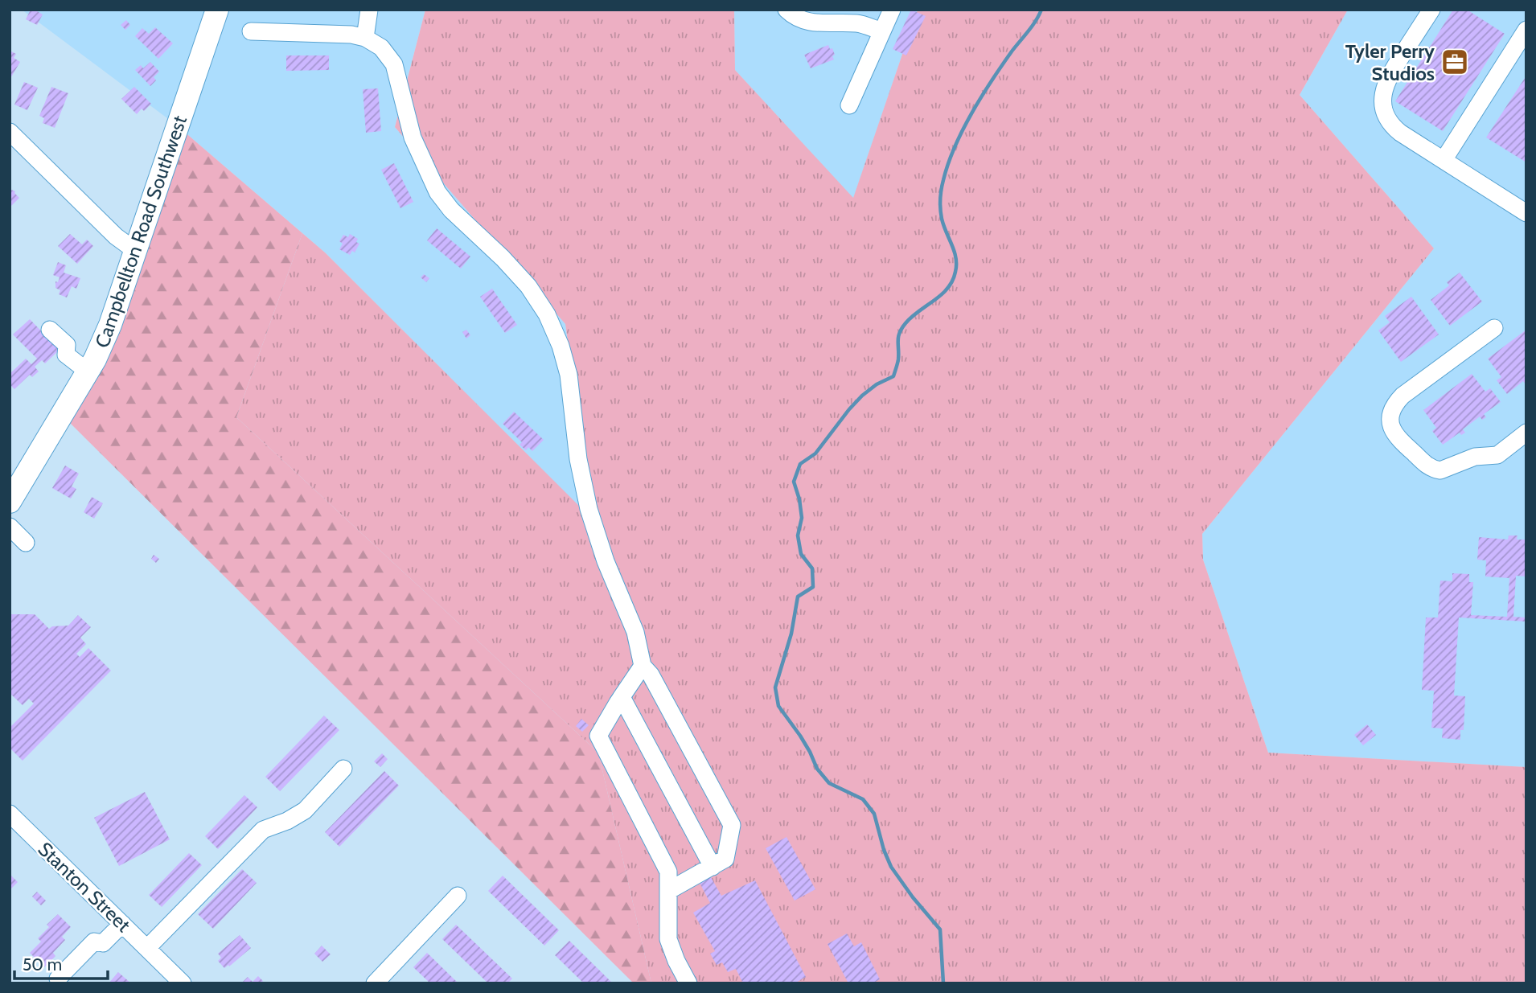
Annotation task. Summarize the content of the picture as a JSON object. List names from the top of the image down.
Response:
{
  "streets": {
    "main road": ["Campbellton Road Southwest"],
    "street": ["Stanton Street"]
  },
  "places": {
    "office": ["Tyler Perry Studios"]
  },
  "scale_bar": "50 m"
}
